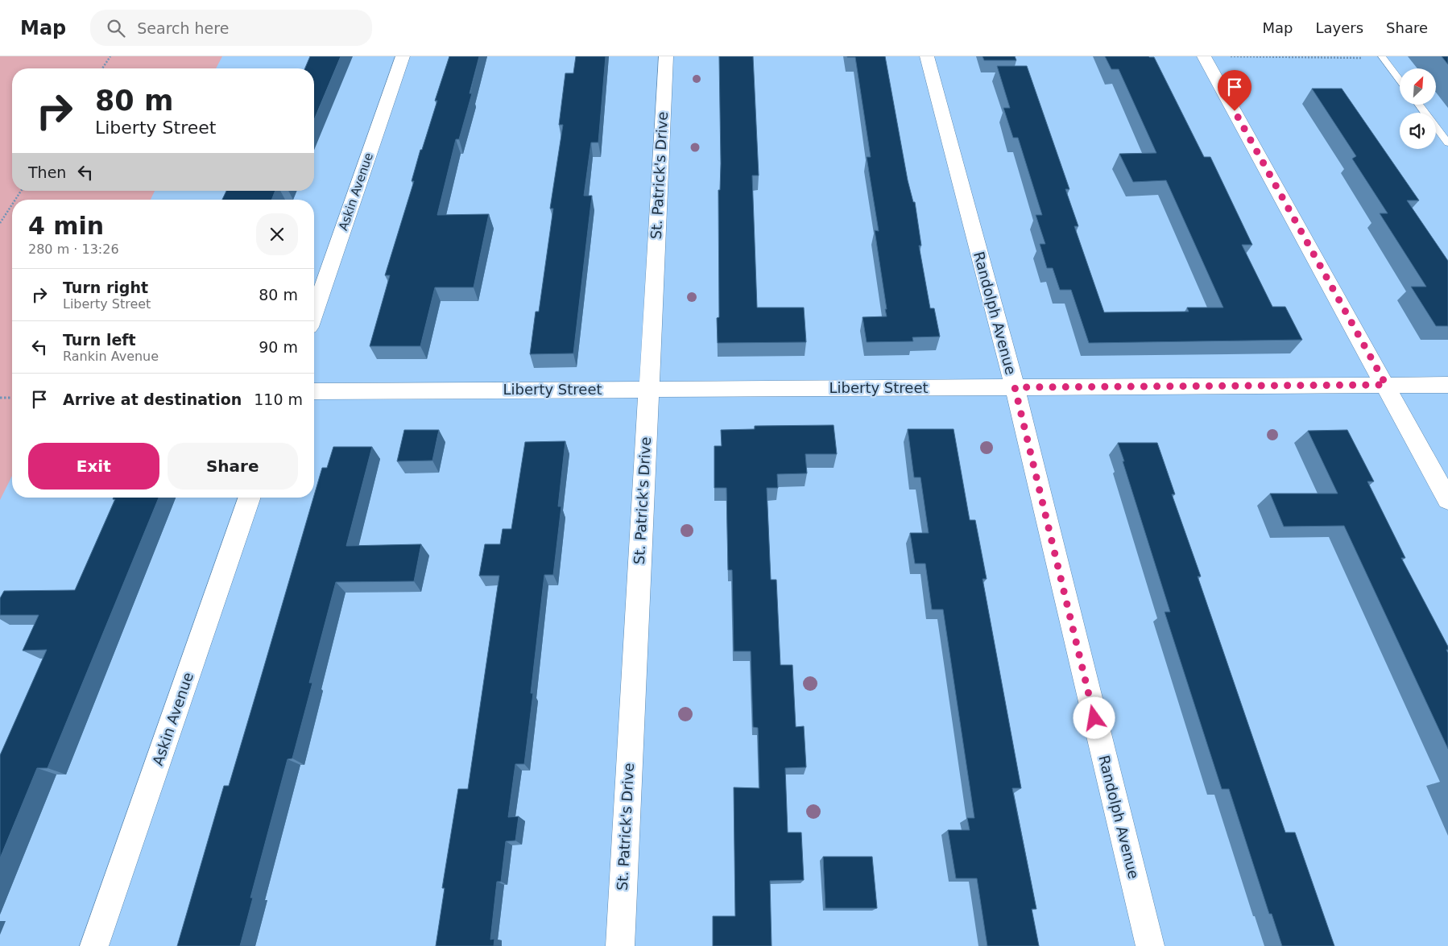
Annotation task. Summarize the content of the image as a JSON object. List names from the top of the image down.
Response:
{
  "streets": {
    "street": [
      "St. Patrick's Drive",
      "Askin Avenue",
      "Randolph Avenue",
      "Liberty Street"
    ]
  },
  "crossings": [
    ["St. Patrick's Drive", "Liberty Street"],
    ["Randolph Avenue", "Liberty Street"]
  ],
  "north": "top right",
  "page": {
    "header": "Map",
    "search": "Search here",
    "nav": ["Map", "Layers", "Share"],
    "turn": ["80 m", "Liberty Street"],
    "then": "Then",
    "heading": ["4 min", "280 m · 13:26"],
    "list": [
      {
        "name": "Turn right",
        "note": "Liberty Street",
        "value": "80 m"
      },
      {
        "name": "Turn left",
        "note": "Rankin Avenue",
        "value": "90 m"
      },
      {
        "name": "Arrive at destination",
        "value": "110 m"
      }
    ],
    "buttons": ["Exit", "Share"]
  }
}
